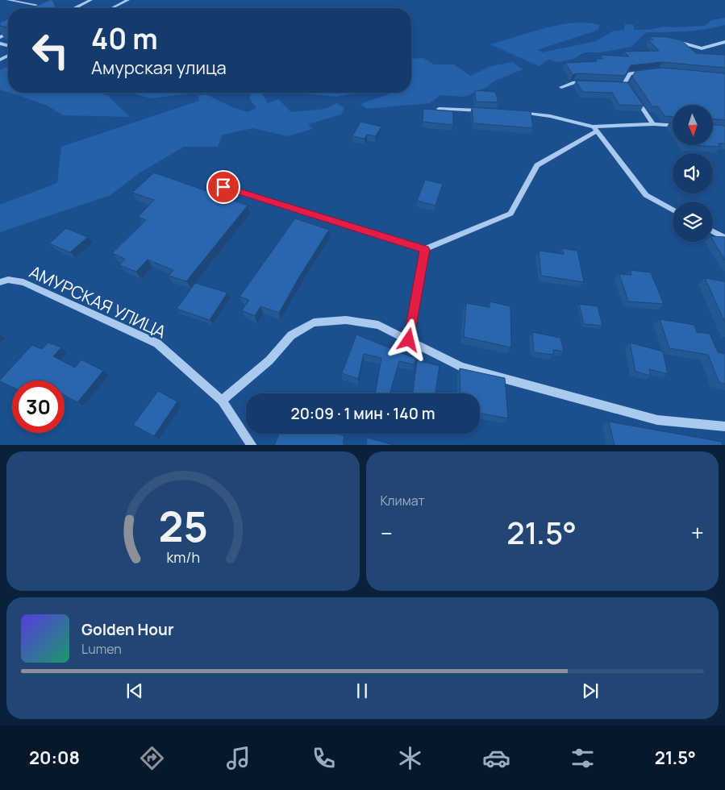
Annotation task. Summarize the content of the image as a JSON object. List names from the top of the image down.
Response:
{
  "streets": {
    "street": ["АМУРСКАЯ УЛИЦА"]
  },
  "north": "bottom",
  "page": {
    "turn": ["40 m", "Амурская улица"],
    "limit": "30",
    "trip": "20:09 · 1 мин · 140 m",
    "tile": "Климат",
    "heat": ["−", "21.5°", "+"],
    "song": ["Golden Hour", "Lumen"],
    "tabs": ["20:08", "21.5°"],
    "gauge": ["25", "km/h"]
  }
}
